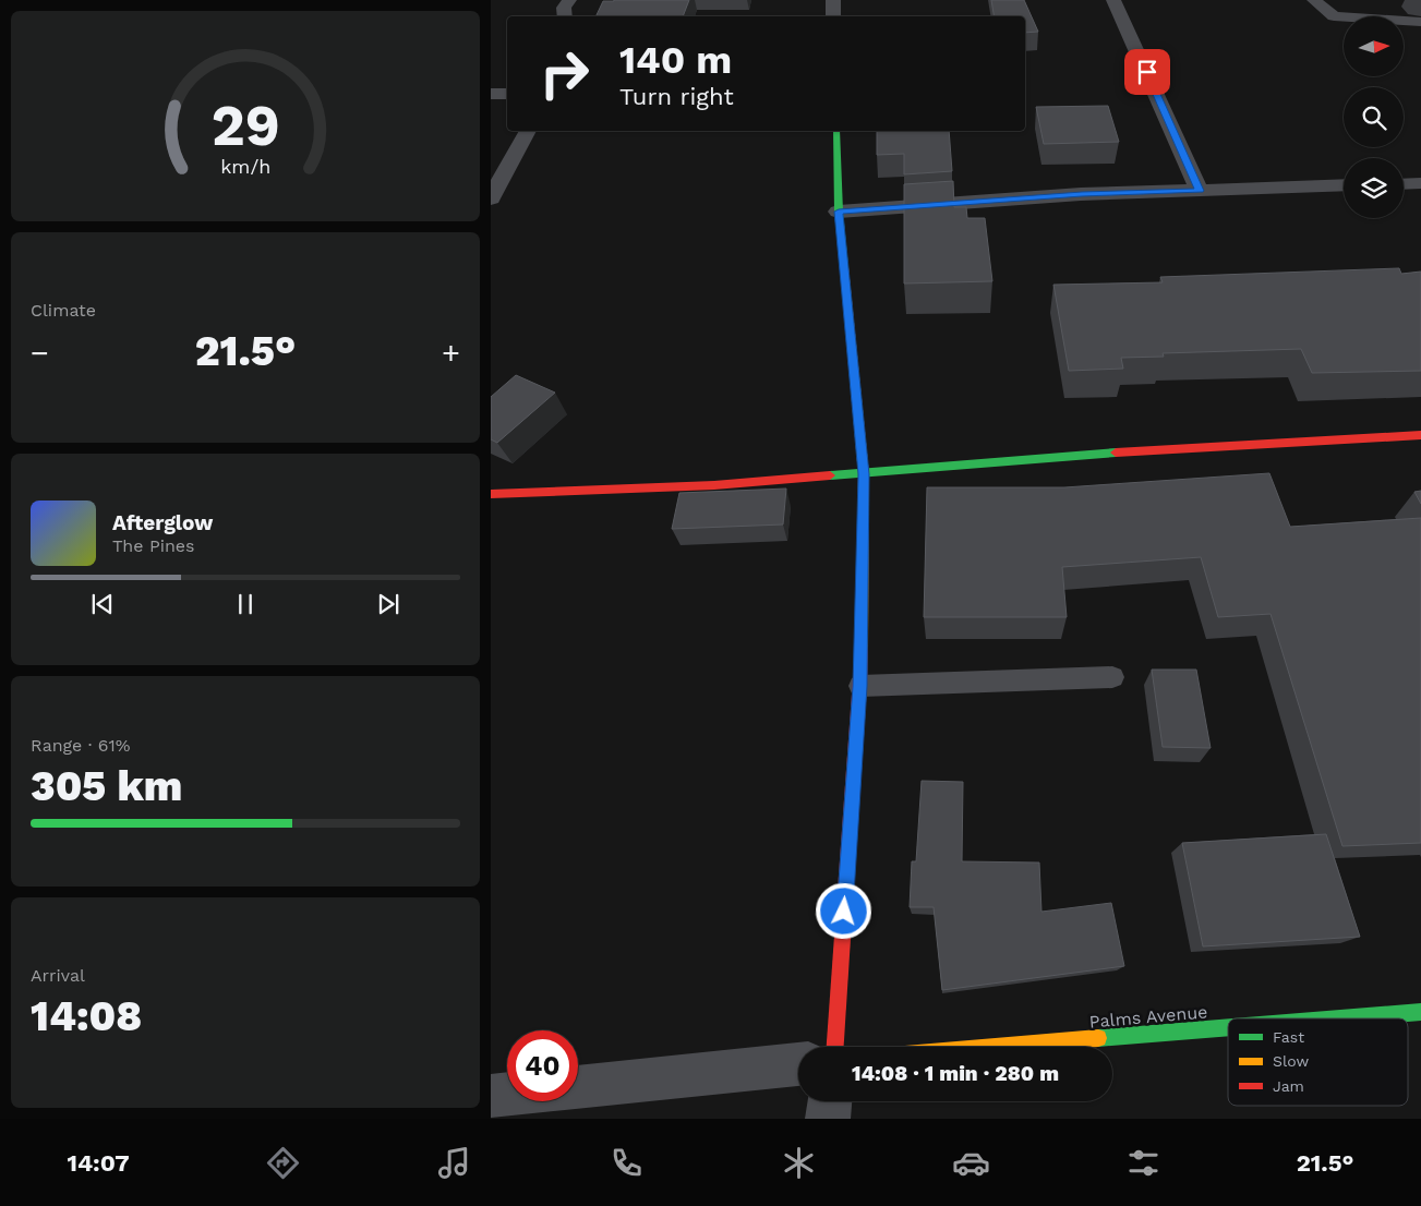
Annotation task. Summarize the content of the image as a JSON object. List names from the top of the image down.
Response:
{
  "streets": {
    "street": ["Palms Avenue"]
  },
  "legend": ["Fast", "Slow", "Jam"],
  "north": "right",
  "page": {
    "turn": ["140 m", "Turn right"],
    "tile": [
      "Climate",
      ["Range · 61%", "305 km"],
      ["Arrival", "14:08"]
    ],
    "heat": ["−", "21.5°", "+"],
    "song": ["Afterglow", "The Pines"],
    "limit": "40",
    "trip": "14:08 · 1 min · 280 m",
    "tabs": ["14:07", "21.5°"],
    "gauge": ["29", "km/h"]
  }
}
